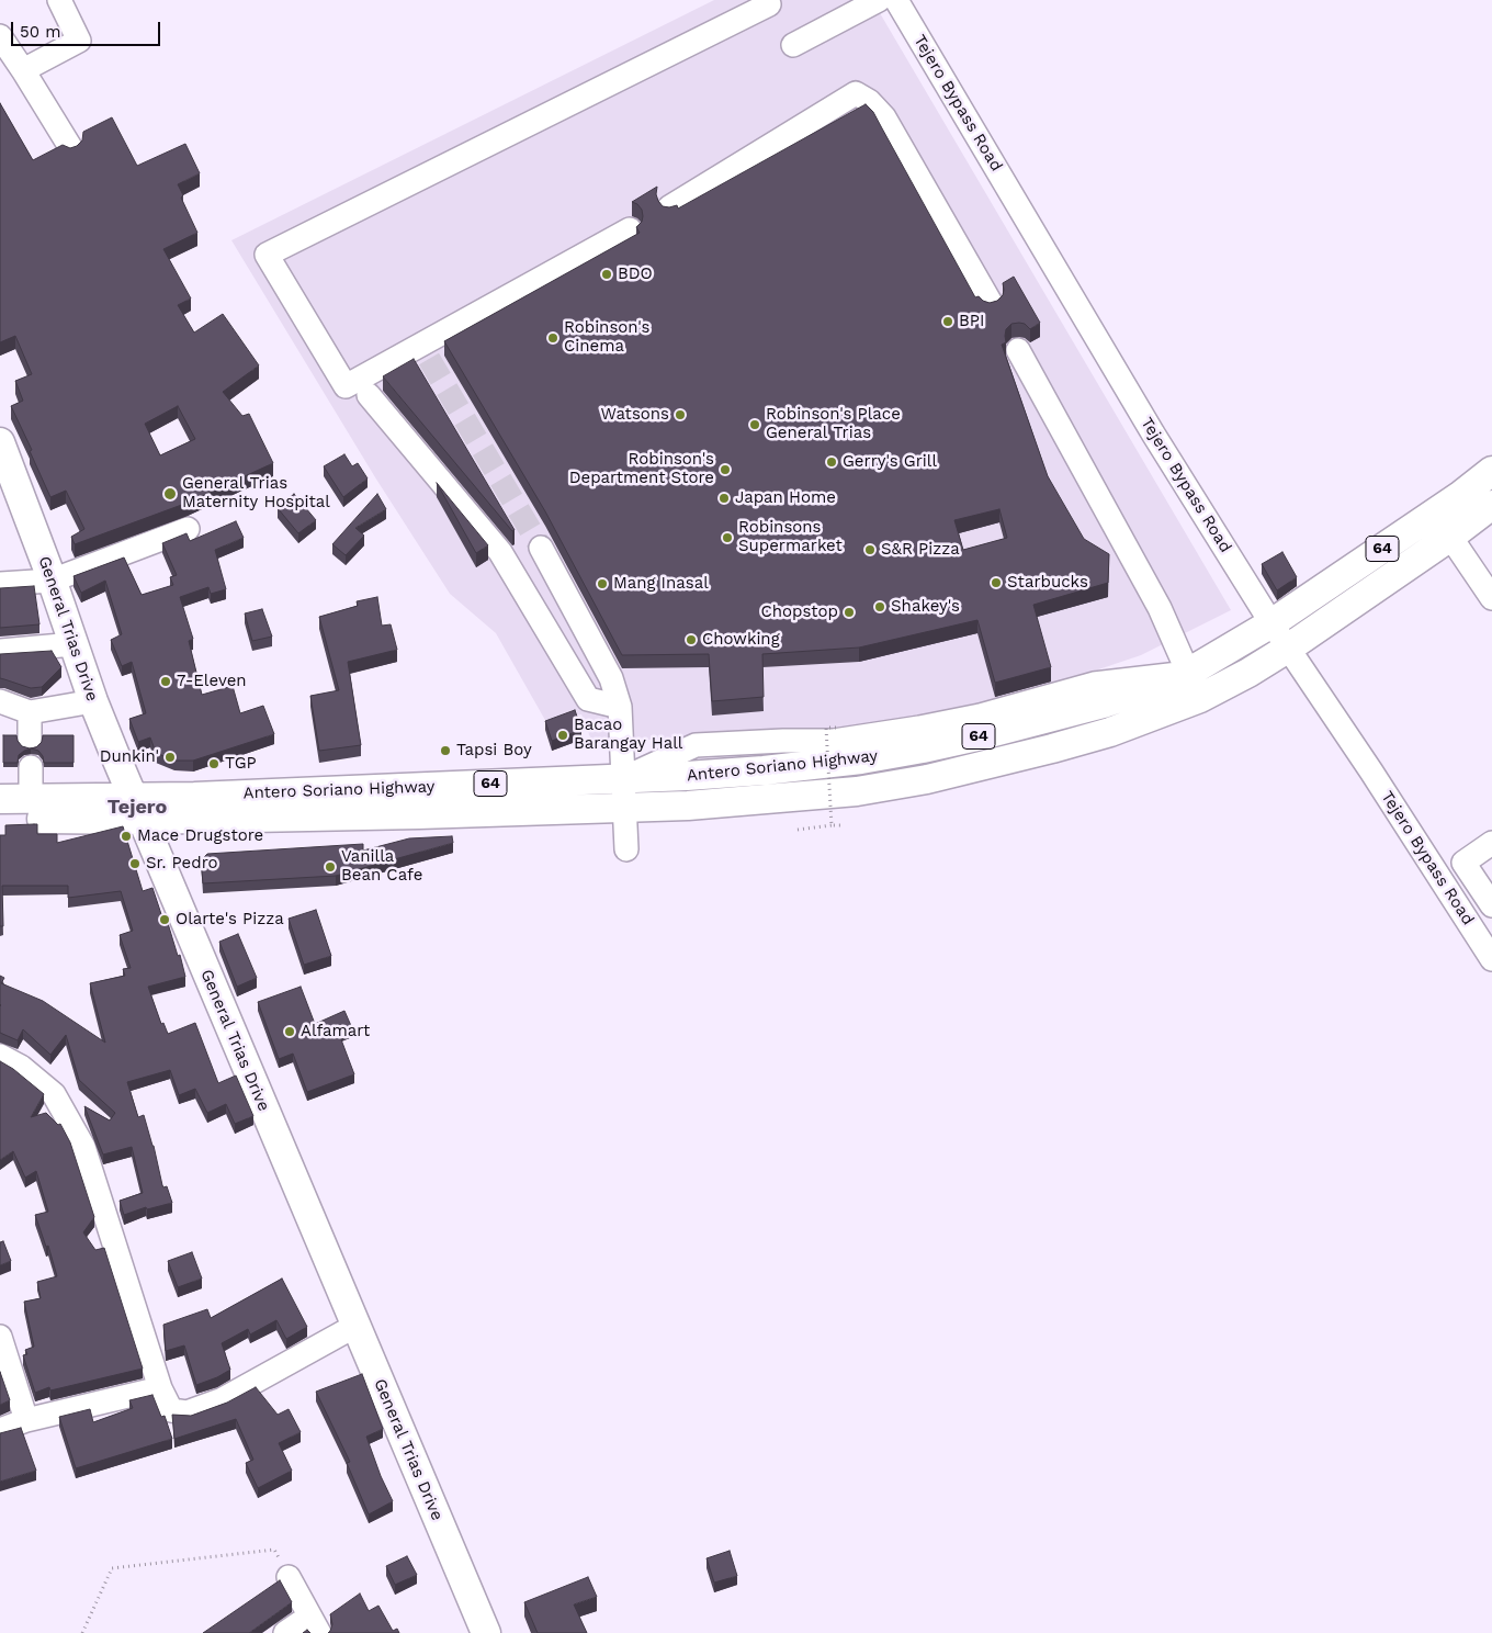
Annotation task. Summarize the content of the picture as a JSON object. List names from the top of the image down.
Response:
{
  "streets": {
    "main road": ["64", "General Trias Drive", "Antero Soriano Highway"],
    "street": ["Tejero Bypass Road"]
  },
  "crossings": [
    ["Tejero Bypass Road", "Antero Soriano Highway"],
    ["General Trias Drive", "Antero Soriano Highway"]
  ],
  "districts": ["Tejero"],
  "places": [
    "BDO",
    "BPI",
    "Robinson's Cinema",
    "Watsons",
    "Robinson's Place General Trias",
    "Gerry's Grill",
    "Robinson's Department Store",
    "General Trias Maternity Hospital",
    "Japan Home",
    "Robinsons Supermarket",
    "S&R Pizza",
    "Starbucks",
    "Mang Inasal",
    "Shakey's",
    "Chopstop",
    "Chowking",
    "7-Eleven",
    "Bacao Barangay Hall",
    "Tapsi Boy",
    "Dunkin'",
    "TGP",
    "Mace Drugstore",
    "Sr. Pedro",
    "Vanilla Bean Cafe",
    "Olarte's Pizza",
    "Alfamart"
  ],
  "scale_bar": "50 m"
}
